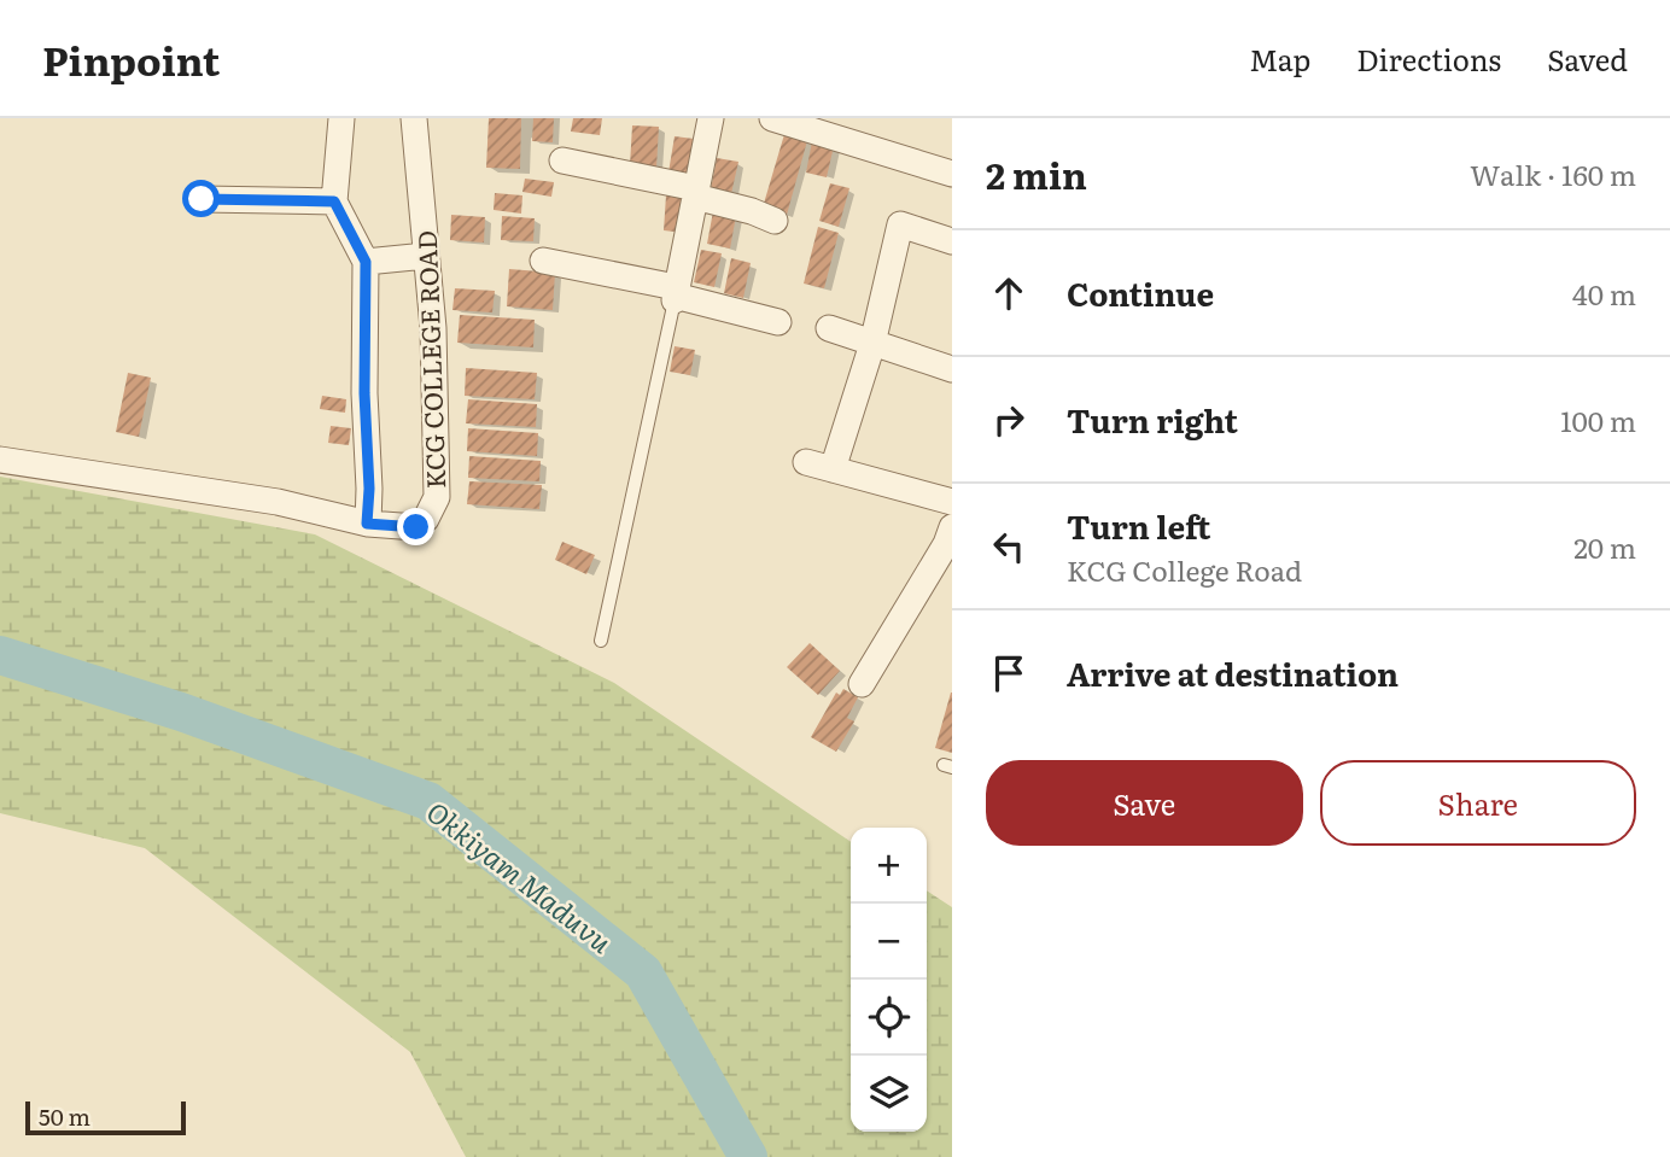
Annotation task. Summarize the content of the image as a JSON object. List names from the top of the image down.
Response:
{
  "streets": {
    "street": ["KCG COLLEGE ROAD"]
  },
  "water": ["Okkiyam Maduvu"],
  "scale_bar": "50 m",
  "page": {
    "header": "Pinpoint",
    "nav": ["Map", "Directions", "Saved"],
    "heading": ["2 min", "Walk · 160 m"],
    "list": [
      ["Continue", "40 m"],
      ["Turn right", "100 m"],
      ["Turn left", "KCG College Road", "20 m"],
      "Arrive at destination"
    ],
    "buttons": ["Save", "Share"],
    "map_buttons": ["+", "−"],
    "scale": "50 m"
  }
}
